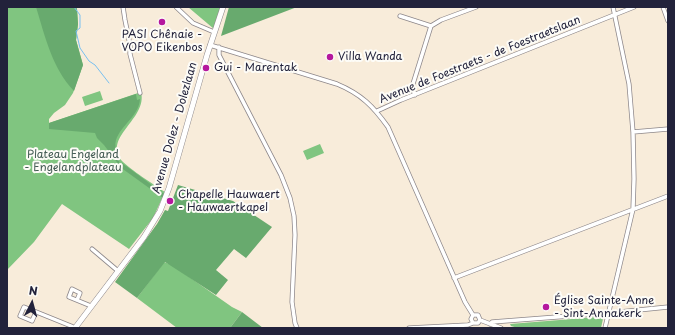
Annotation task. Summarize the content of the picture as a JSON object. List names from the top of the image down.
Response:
{
  "streets": {
    "street": ["Avenue de Foestraets - de Foestraetslaan", "Avenue Dolez - Dolezlaan"]
  },
  "parks": ["Plateau Engeland - Engelandplateau"],
  "places": [
    "PASI Chênaie - VOPO Eikenbos",
    "Villa Wanda",
    "Gui - Marentak",
    "Chapelle Hauwaert - Hauwaertkapel",
    "Église Sainte-Anne - Sint-Annakerk"
  ],
  "north": "top"
}
